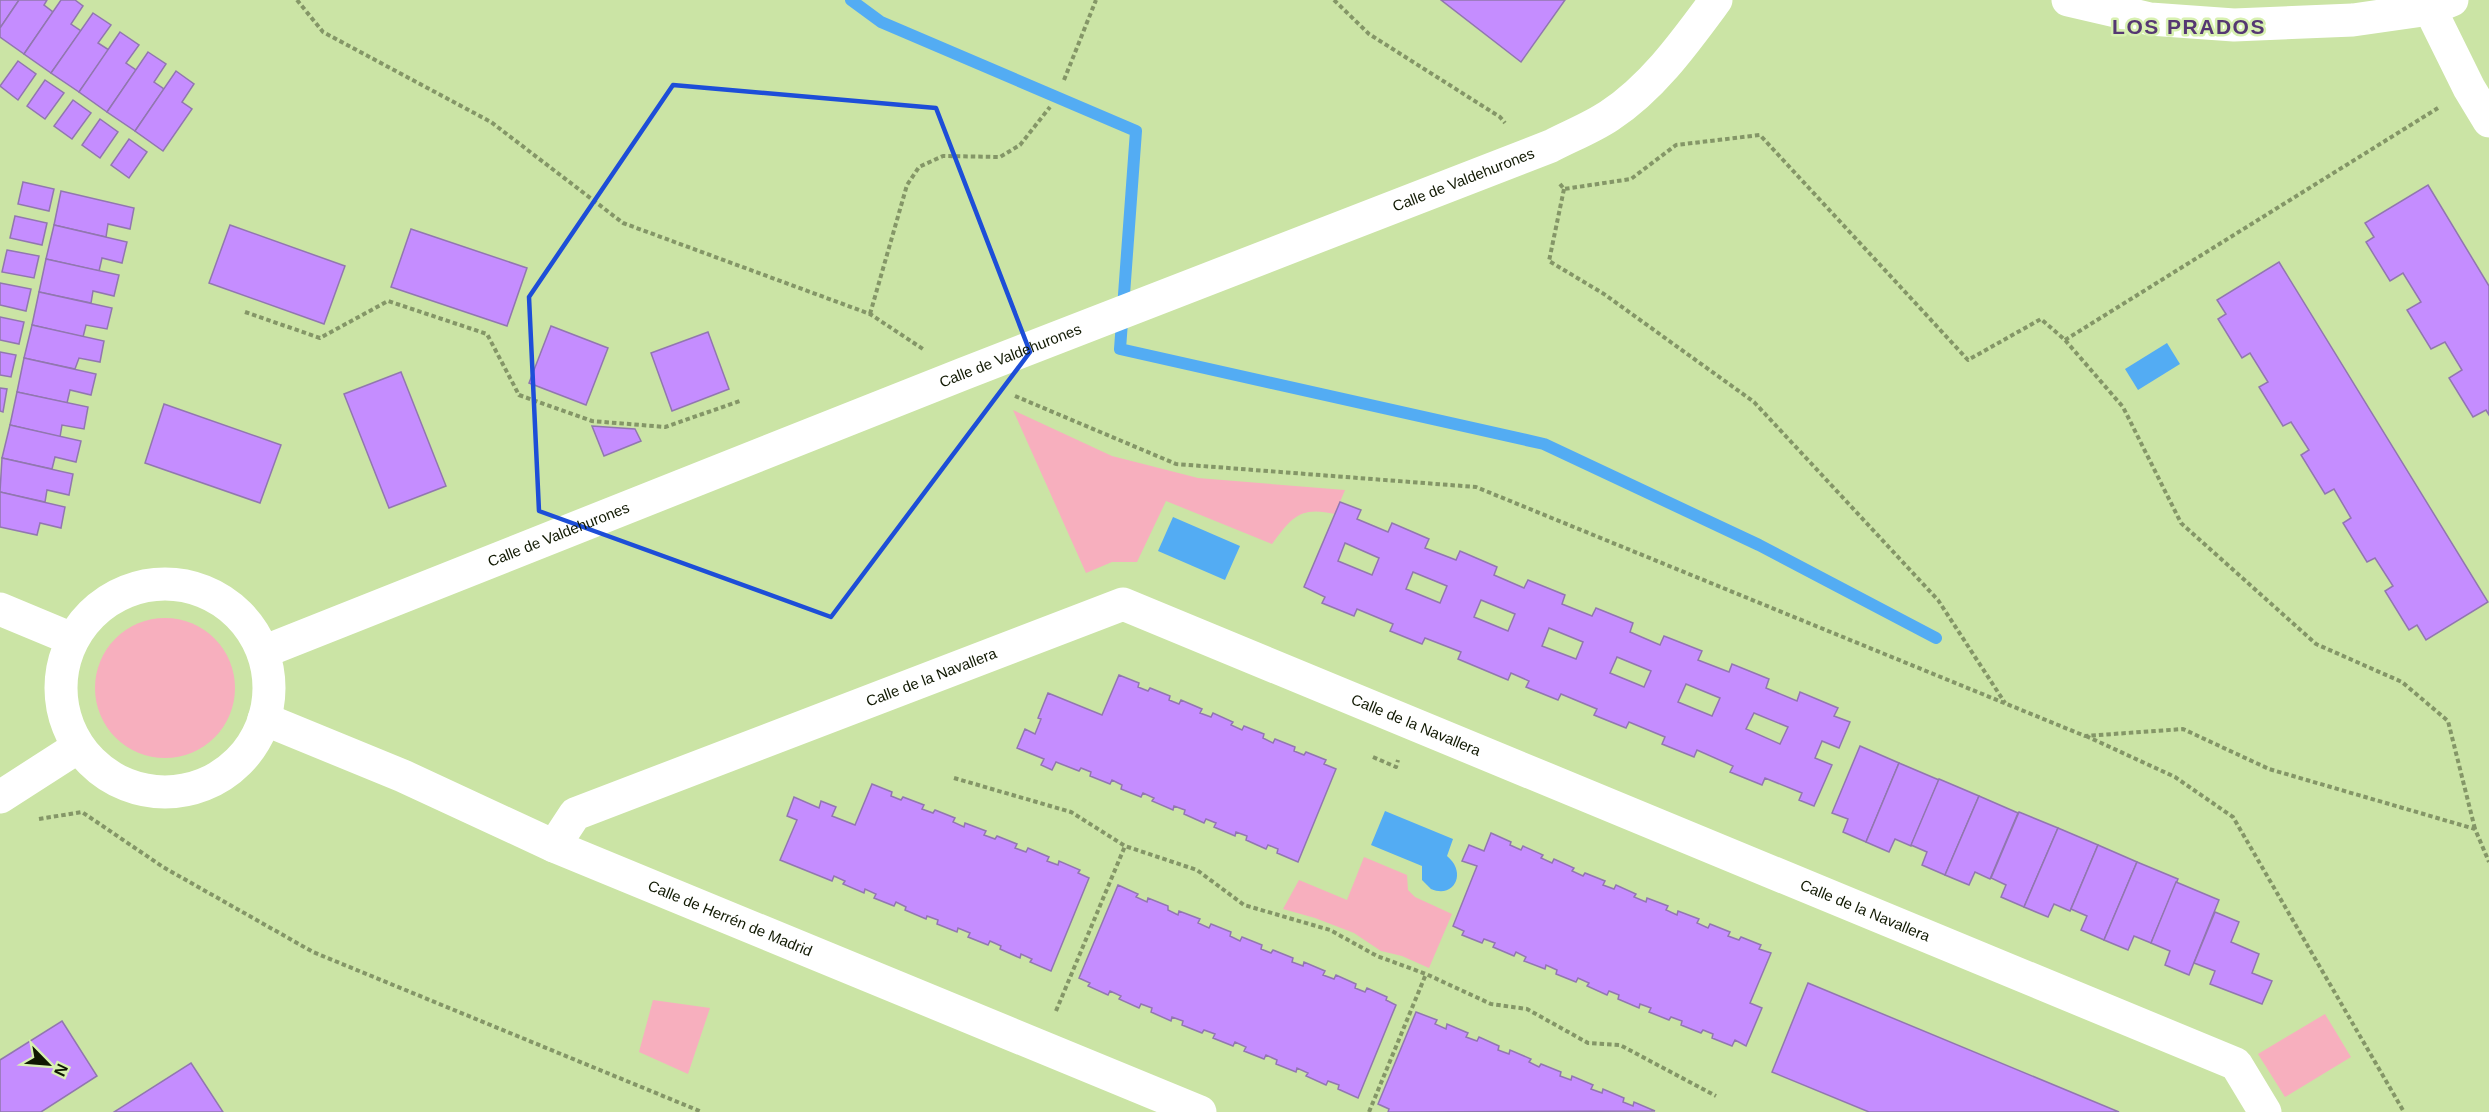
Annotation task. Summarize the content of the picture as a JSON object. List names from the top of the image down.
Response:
{
  "streets": {
    "street": ["Calle de Valdehurones", "Calle de la Navallera", "Calle de Herrén de Madrid"]
  },
  "crossings": [
    ["Calle de Valdehurones", "Calle de Herrén de Madrid"],
    ["Calle de la Navallera", "Calle de Herrén de Madrid"]
  ],
  "districts": ["LOS PRADOS"],
  "north": "bottom right"
}
